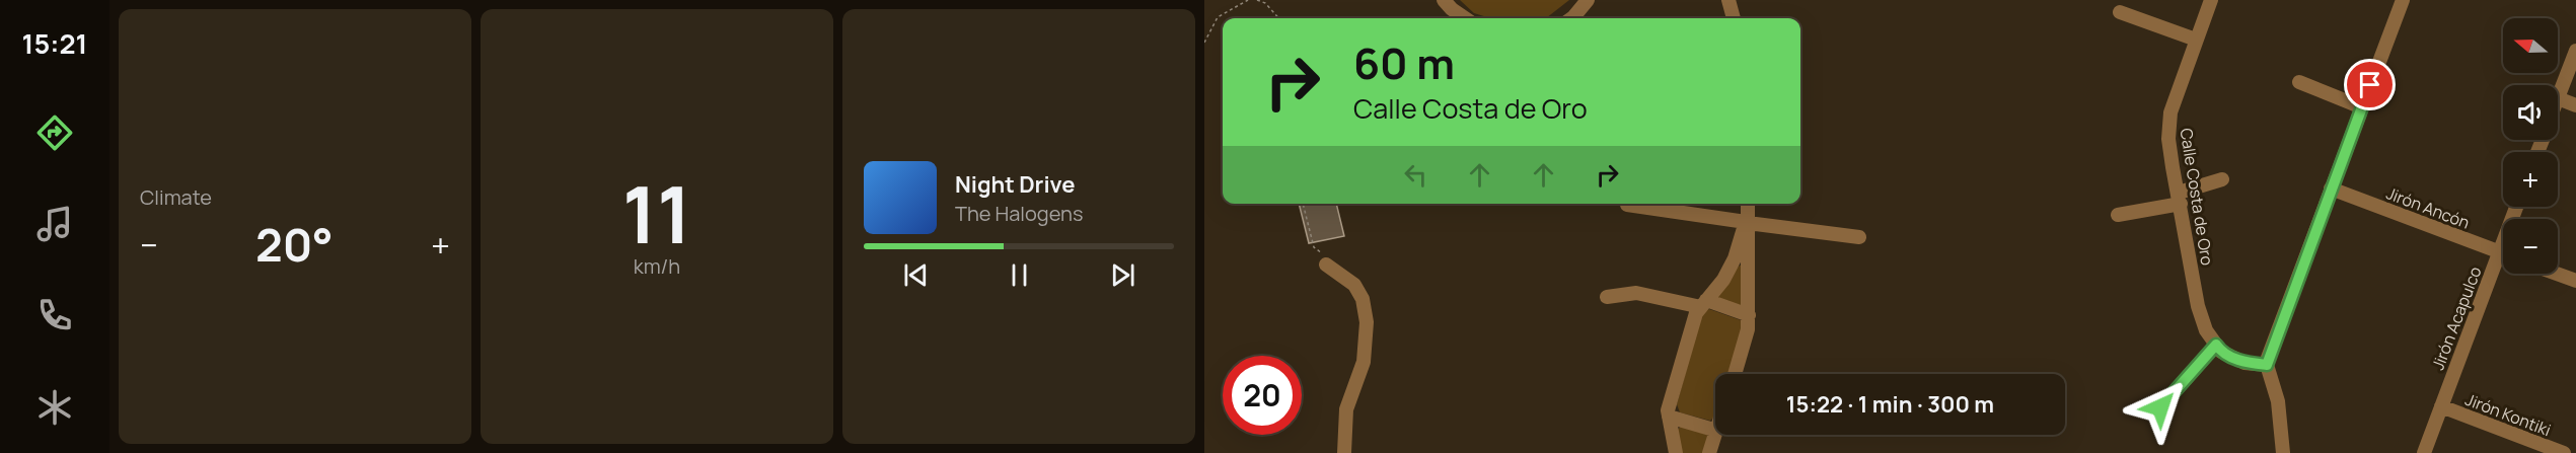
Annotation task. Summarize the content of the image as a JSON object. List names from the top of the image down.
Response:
{
  "streets": {
    "street": [
      "Calle Costa de Oro",
      "Jirón Ancón",
      "Jirón Acapulco",
      "Jirón Kontiki"
    ]
  },
  "crossings": [
    ["Jirón Ancón", "Jirón Acapulco"],
    ["Jirón Acapulco", "Jirón Kontiki"]
  ],
  "north": "left",
  "page": {
    "tabs": "15:21",
    "tile": [
      "Climate",
      ["11", "km/h"]
    ],
    "map_buttons": ["+", "−"],
    "turn": ["60 m", "Calle Costa de Oro"],
    "song": ["Night Drive", "The Halogens"],
    "heat": ["−", "20°", "+"],
    "limit": "20",
    "trip": "15:22 · 1 min · 300 m"
  }
}
